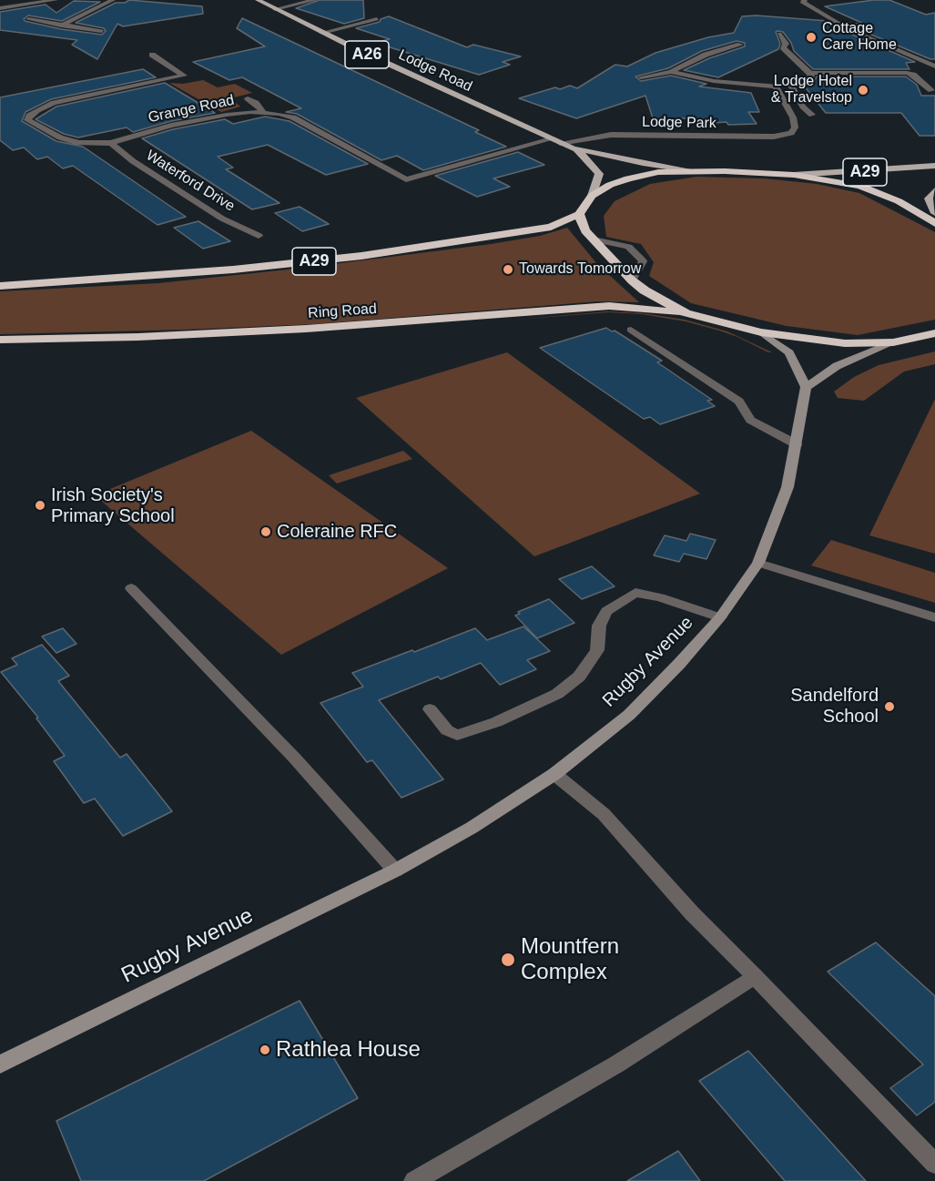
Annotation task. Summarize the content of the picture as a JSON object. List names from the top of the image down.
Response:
{
  "streets": {
    "highway": ["A29", "Ring Road"],
    "main road": ["A26", "Lodge Road"],
    "street": [
      "Grange Road",
      "Lodge Park",
      "Waterford Drive",
      "Rugby Avenue"
    ]
  },
  "crossings": [
    ["Lodge Road", "Lodge Park"],
    ["Lodge Road", "A29"],
    ["Grange Road", "Waterford Drive"]
  ],
  "places": [
    "Cottage Care Home",
    "Lodge Hotel & Travelstop",
    "Towards Tomorrow",
    "Irish Society's Primary School",
    "Coleraine RFC",
    "Sandelford School",
    "Mountfern Complex",
    "Rathlea House"
  ]
}
